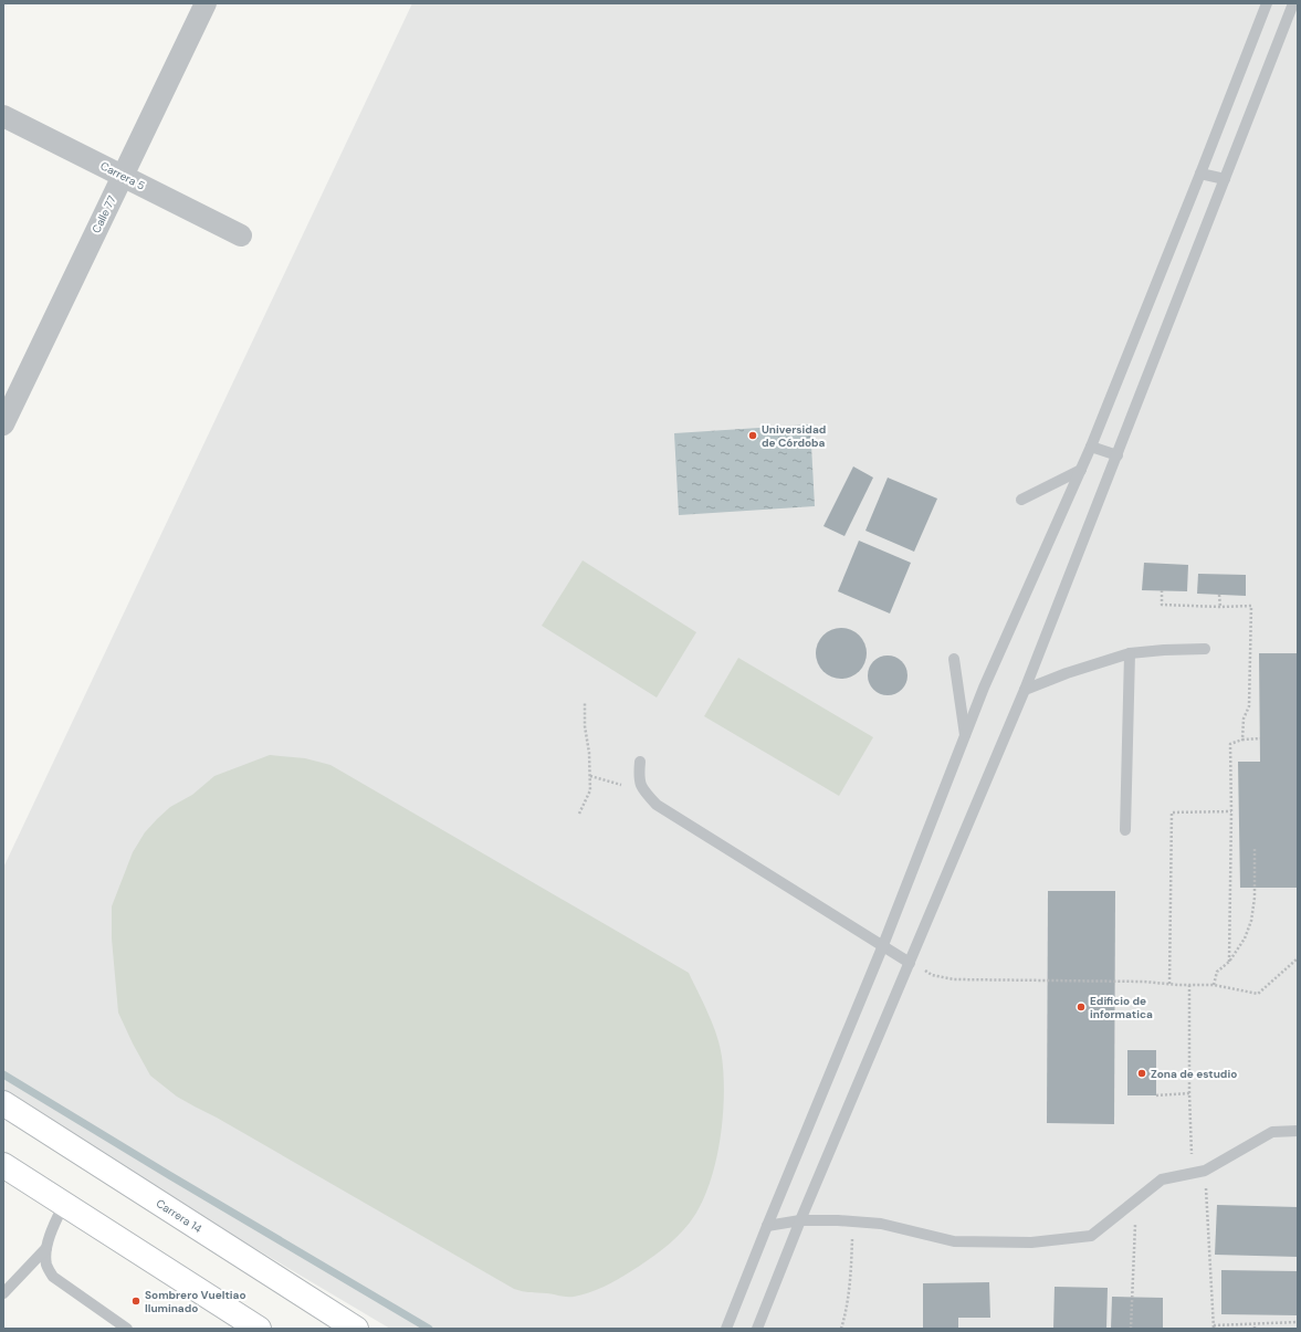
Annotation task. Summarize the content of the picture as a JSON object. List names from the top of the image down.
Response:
{
  "streets": {
    "main road": ["Carrera 14"],
    "street": ["Carrera 5", "Calle 77"]
  },
  "crossings": [
    ["Carrera 5", "Calle 77"]
  ],
  "places": [
    "Universidad de Córdoba",
    "Edificio de informatica",
    "Zona de estudio",
    "Sombrero Vueltiao Iluminado"
  ]
}
